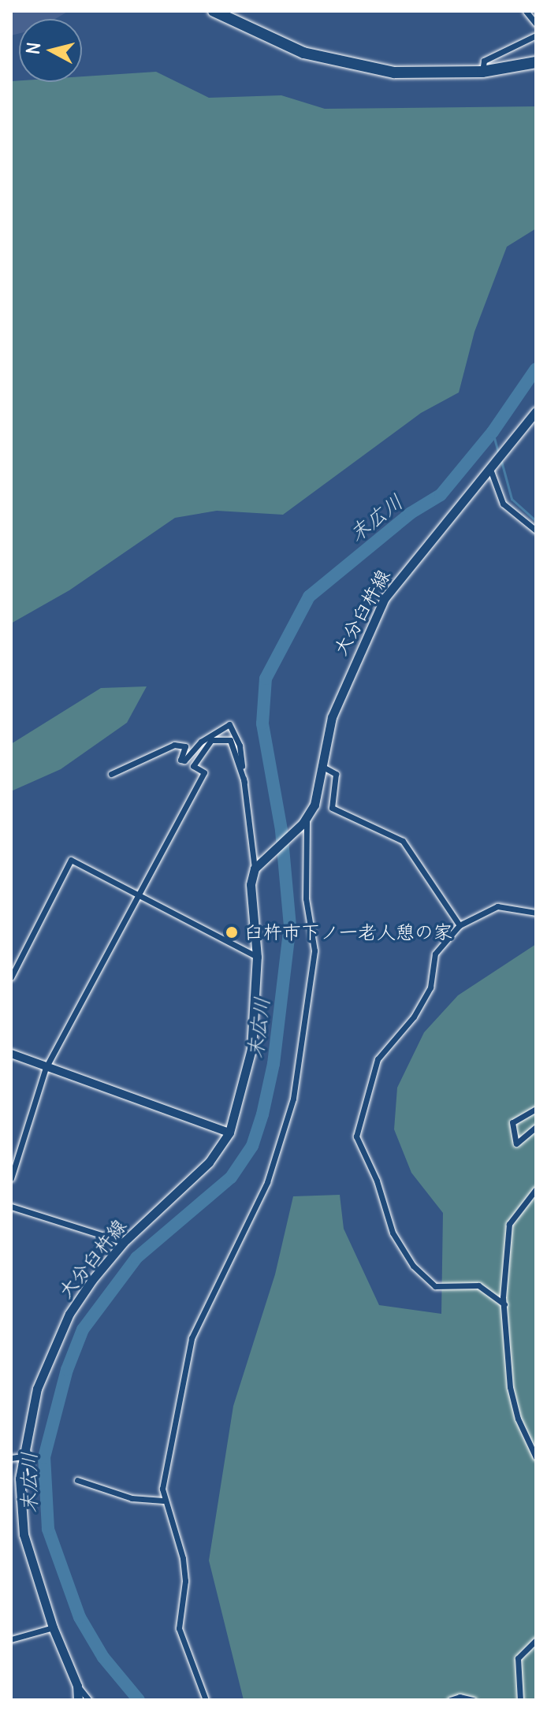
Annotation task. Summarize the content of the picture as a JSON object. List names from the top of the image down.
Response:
{
  "streets": {
    "main road": ["大分臼杵線"]
  },
  "water": ["末広川"],
  "places": ["臼杵市下ノ一老人憩の家"],
  "north": "left"
}
